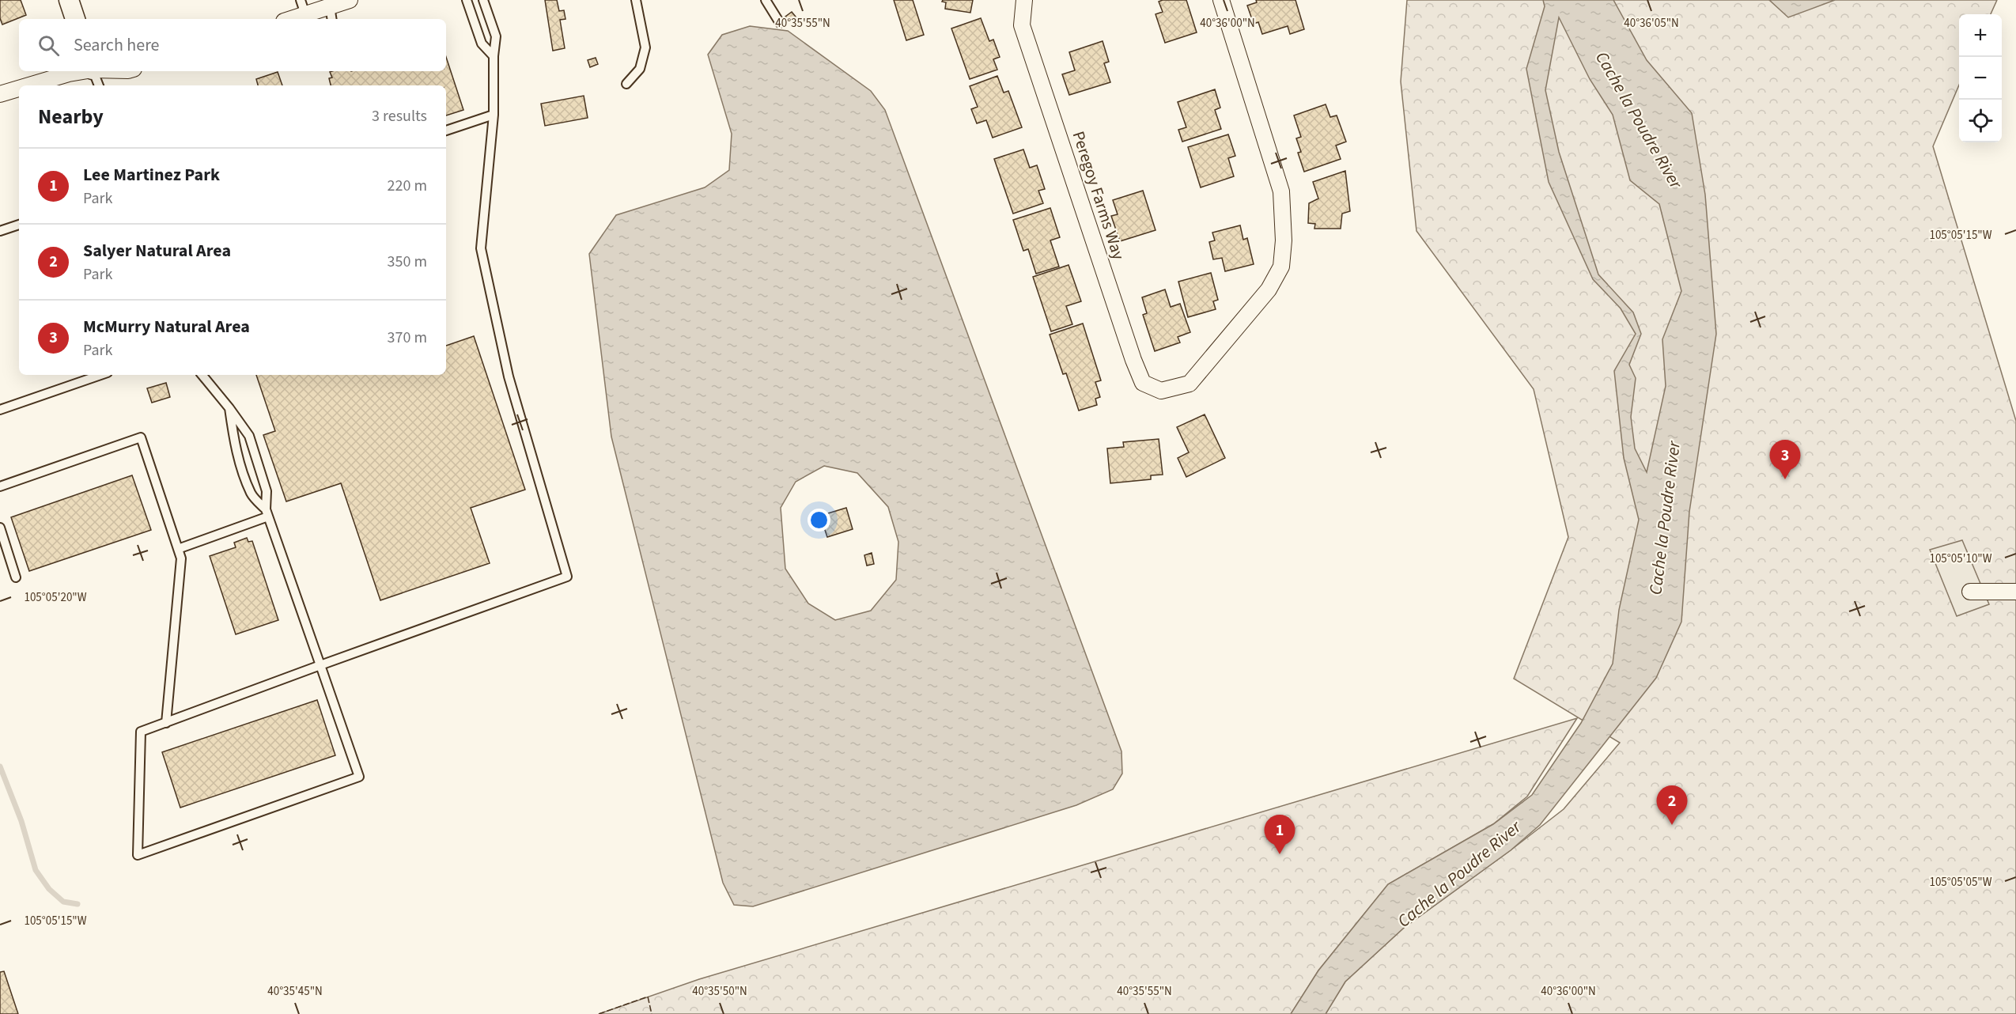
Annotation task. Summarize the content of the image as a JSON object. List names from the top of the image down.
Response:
{
  "streets": {
    "street": ["Peregoy Farms Way"]
  },
  "water": ["Cache la Poudre River"],
  "page": {
    "map_buttons": ["+", "−"],
    "search": "Search here",
    "heading": ["Nearby", "3 results"],
    "list": [
      {
        "mark": "1",
        "name": "Lee Martinez Park",
        "note": "Park",
        "value": "220 m"
      },
      {
        "mark": "2",
        "name": "Salyer Natural Area",
        "note": "Park",
        "value": "350 m"
      },
      {
        "mark": "3",
        "name": "McMurry Natural Area",
        "note": "Park",
        "value": "370 m"
      }
    ],
    "pins": ["3", "2", "1"]
  },
  "coordinates": [
    "40°35'55\"N",
    "40°36'00\"N",
    "40°36'05\"N",
    "105°05'15\"W",
    "105°05'10\"W",
    "105°05'20\"W",
    "105°05'05\"W",
    "40°35'45\"N",
    "40°35'50\"N"
  ]
}
